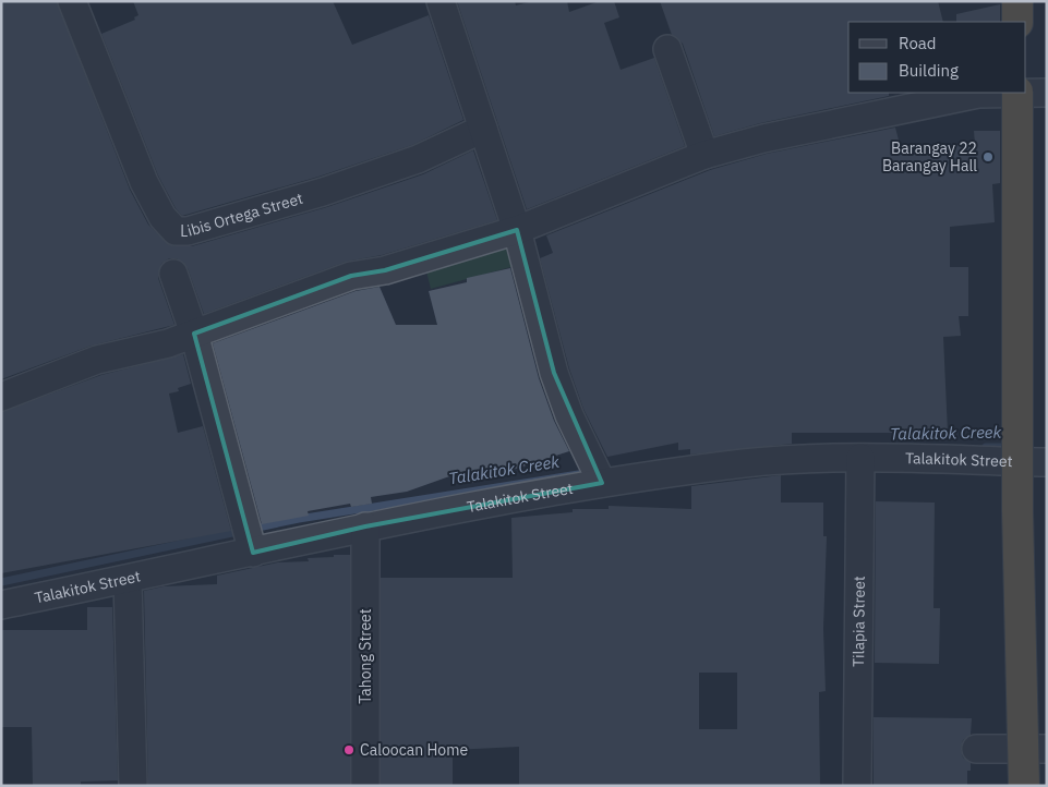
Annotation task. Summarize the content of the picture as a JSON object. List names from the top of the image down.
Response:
{
  "streets": {
    "street": [
      "Libis Ortega Street",
      "Talakitok Street",
      "Tilapia Street",
      "Tahong Street"
    ]
  },
  "crossings": [
    ["Talakitok Street", "Tilapia Street"],
    ["Talakitok Street", "Tahong Street"]
  ],
  "water": ["Talakitok Creek"],
  "places": ["Barangay 22 Barangay Hall", "Caloocan Home"],
  "legend": ["Road", "Building"]
}
